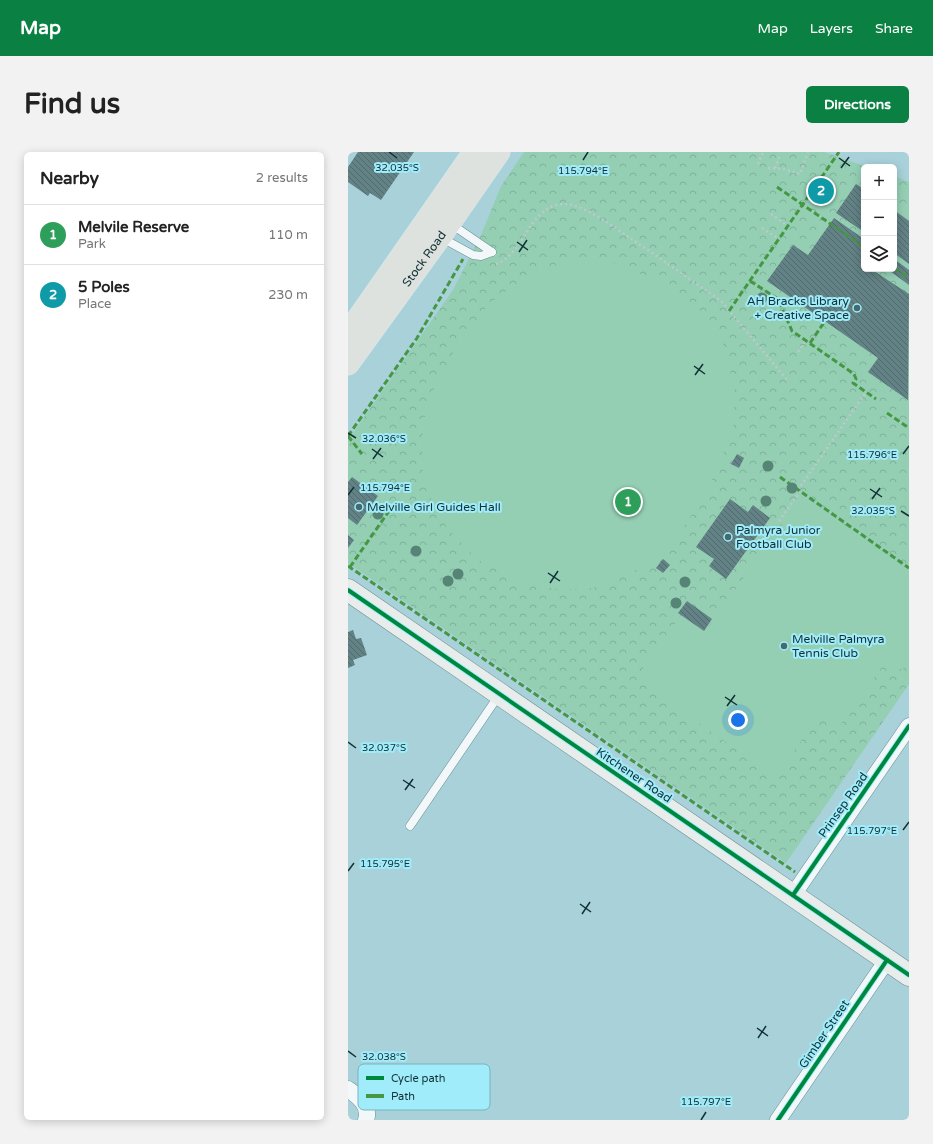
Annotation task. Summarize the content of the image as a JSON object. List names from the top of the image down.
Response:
{
  "streets": {
    "main road": ["Stock Road"],
    "street": ["Kitchener Road", "Prinsep Road", "Gimber Street"]
  },
  "crossings": [
    ["Kitchener Road", "Prinsep Road"],
    ["Kitchener Road", "Gimber Street"]
  ],
  "places": [
    "AH Bracks Library + Creative Space",
    "Melville Girl Guides Hall",
    "Palmyra Junior Football Club",
    "Melville Palmyra Tennis Club"
  ],
  "legend": ["Cycle path", "Path"],
  "page": {
    "header": "Map",
    "nav": ["Map", "Layers", "Share"],
    "buttons": "Directions",
    "title": "Find us",
    "heading": ["Nearby", "2 results"],
    "map_buttons": ["+", "−"],
    "pins": ["2", "1"],
    "list": [
      {
        "mark": "1",
        "name": "Melvile Reserve",
        "note": "Park",
        "value": "110 m"
      },
      {
        "mark": "2",
        "name": "5 Poles",
        "note": "Place",
        "value": "230 m"
      }
    ]
  },
  "coordinates": [
    "32.035°S",
    "115.794°E",
    "32.036°S",
    "115.796°E",
    "32.037°S",
    "115.797°E",
    "115.795°E",
    "32.038°S"
  ]
}
